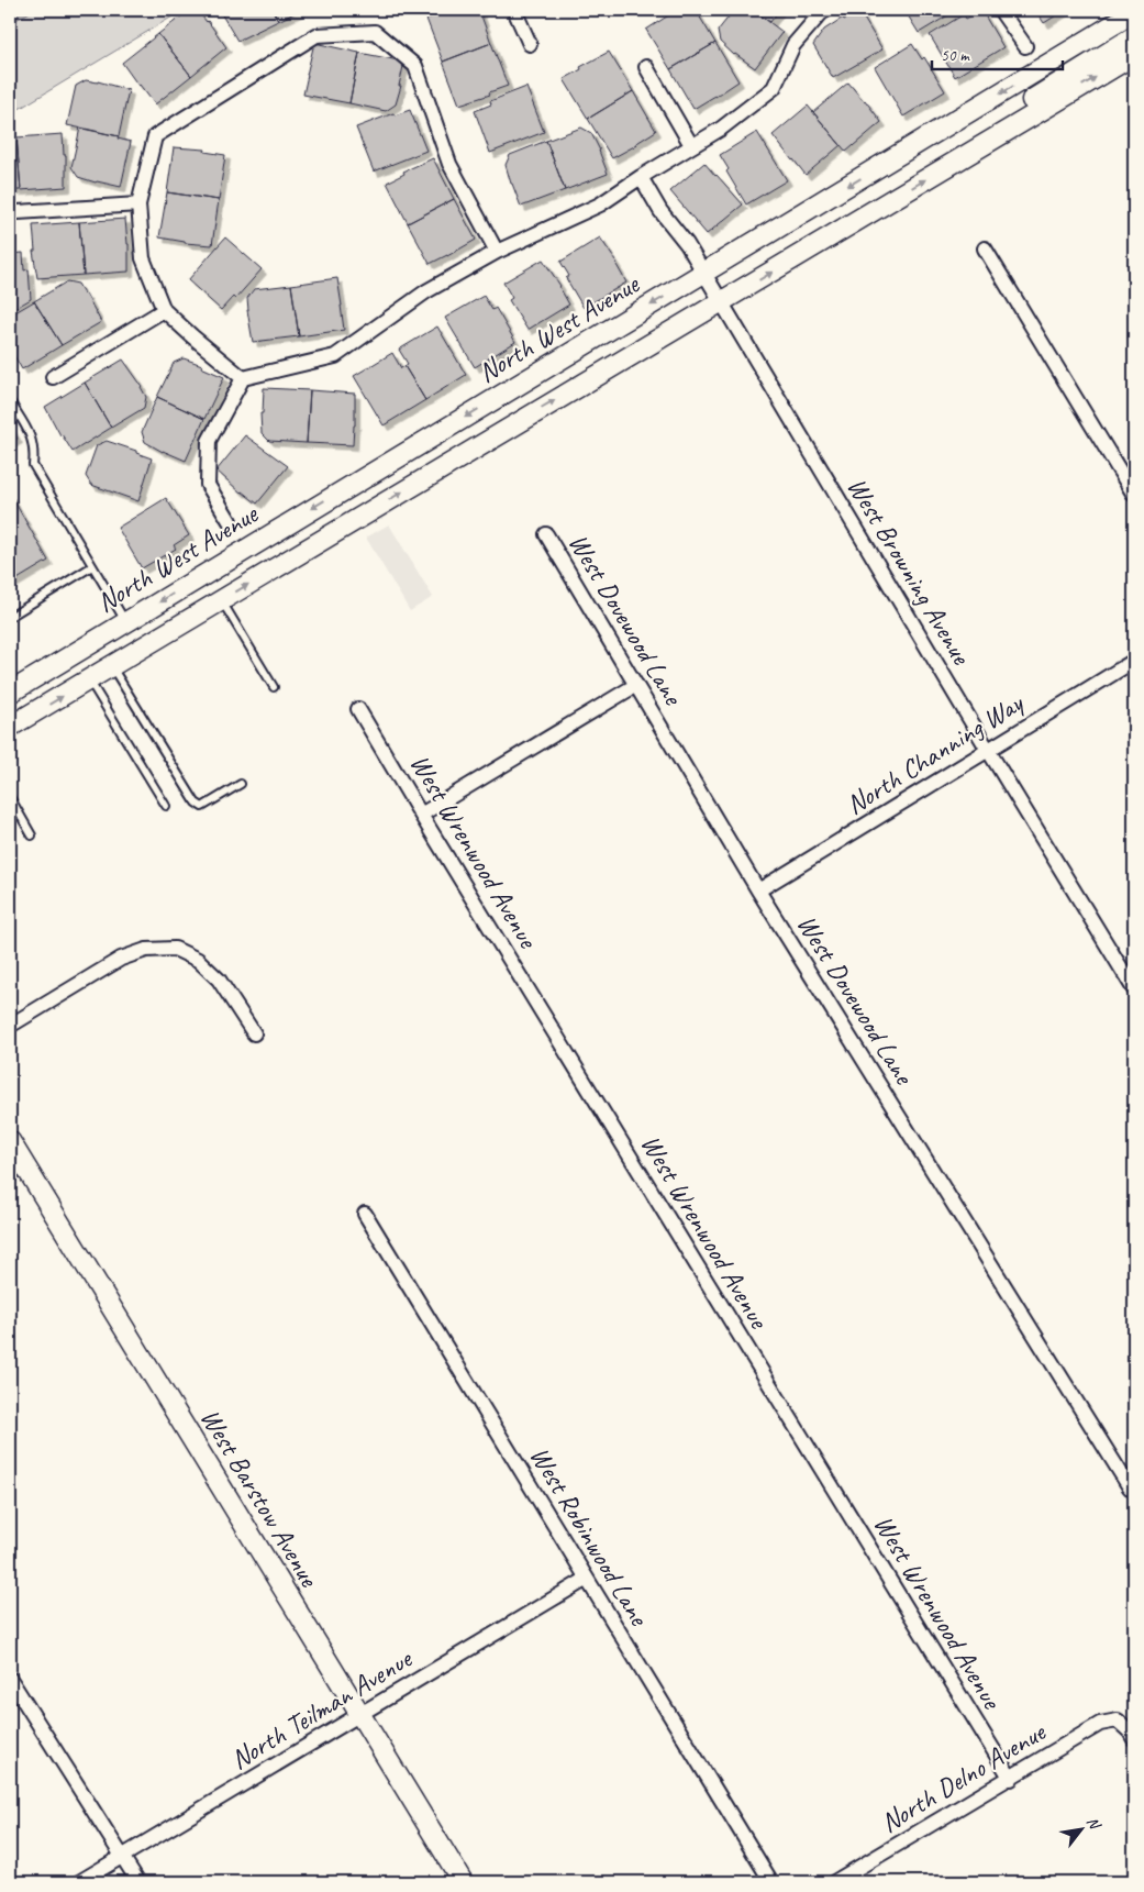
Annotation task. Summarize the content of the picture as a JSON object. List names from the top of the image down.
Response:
{
  "streets": {
    "main road": ["North West Avenue", "West Barstow Avenue"],
    "street": [
      "West Browning Avenue",
      "West Dovewood Lane",
      "North Channing Way",
      "West Wrenwood Avenue",
      "West Robinwood Lane",
      "North Teilman Avenue",
      "North Delno Avenue"
    ]
  },
  "crossings": [
    ["North West Avenue", "West Browning Avenue"],
    ["West Browning Avenue", "North Channing Way"],
    ["West Dovewood Lane", "North Channing Way"],
    ["West Wrenwood Avenue", "North Delno Avenue"],
    ["West Barstow Avenue", "North Teilman Avenue"],
    ["West Robinwood Lane", "North Teilman Avenue"]
  ],
  "scale_bar": "50 m",
  "north": "top right"
}
